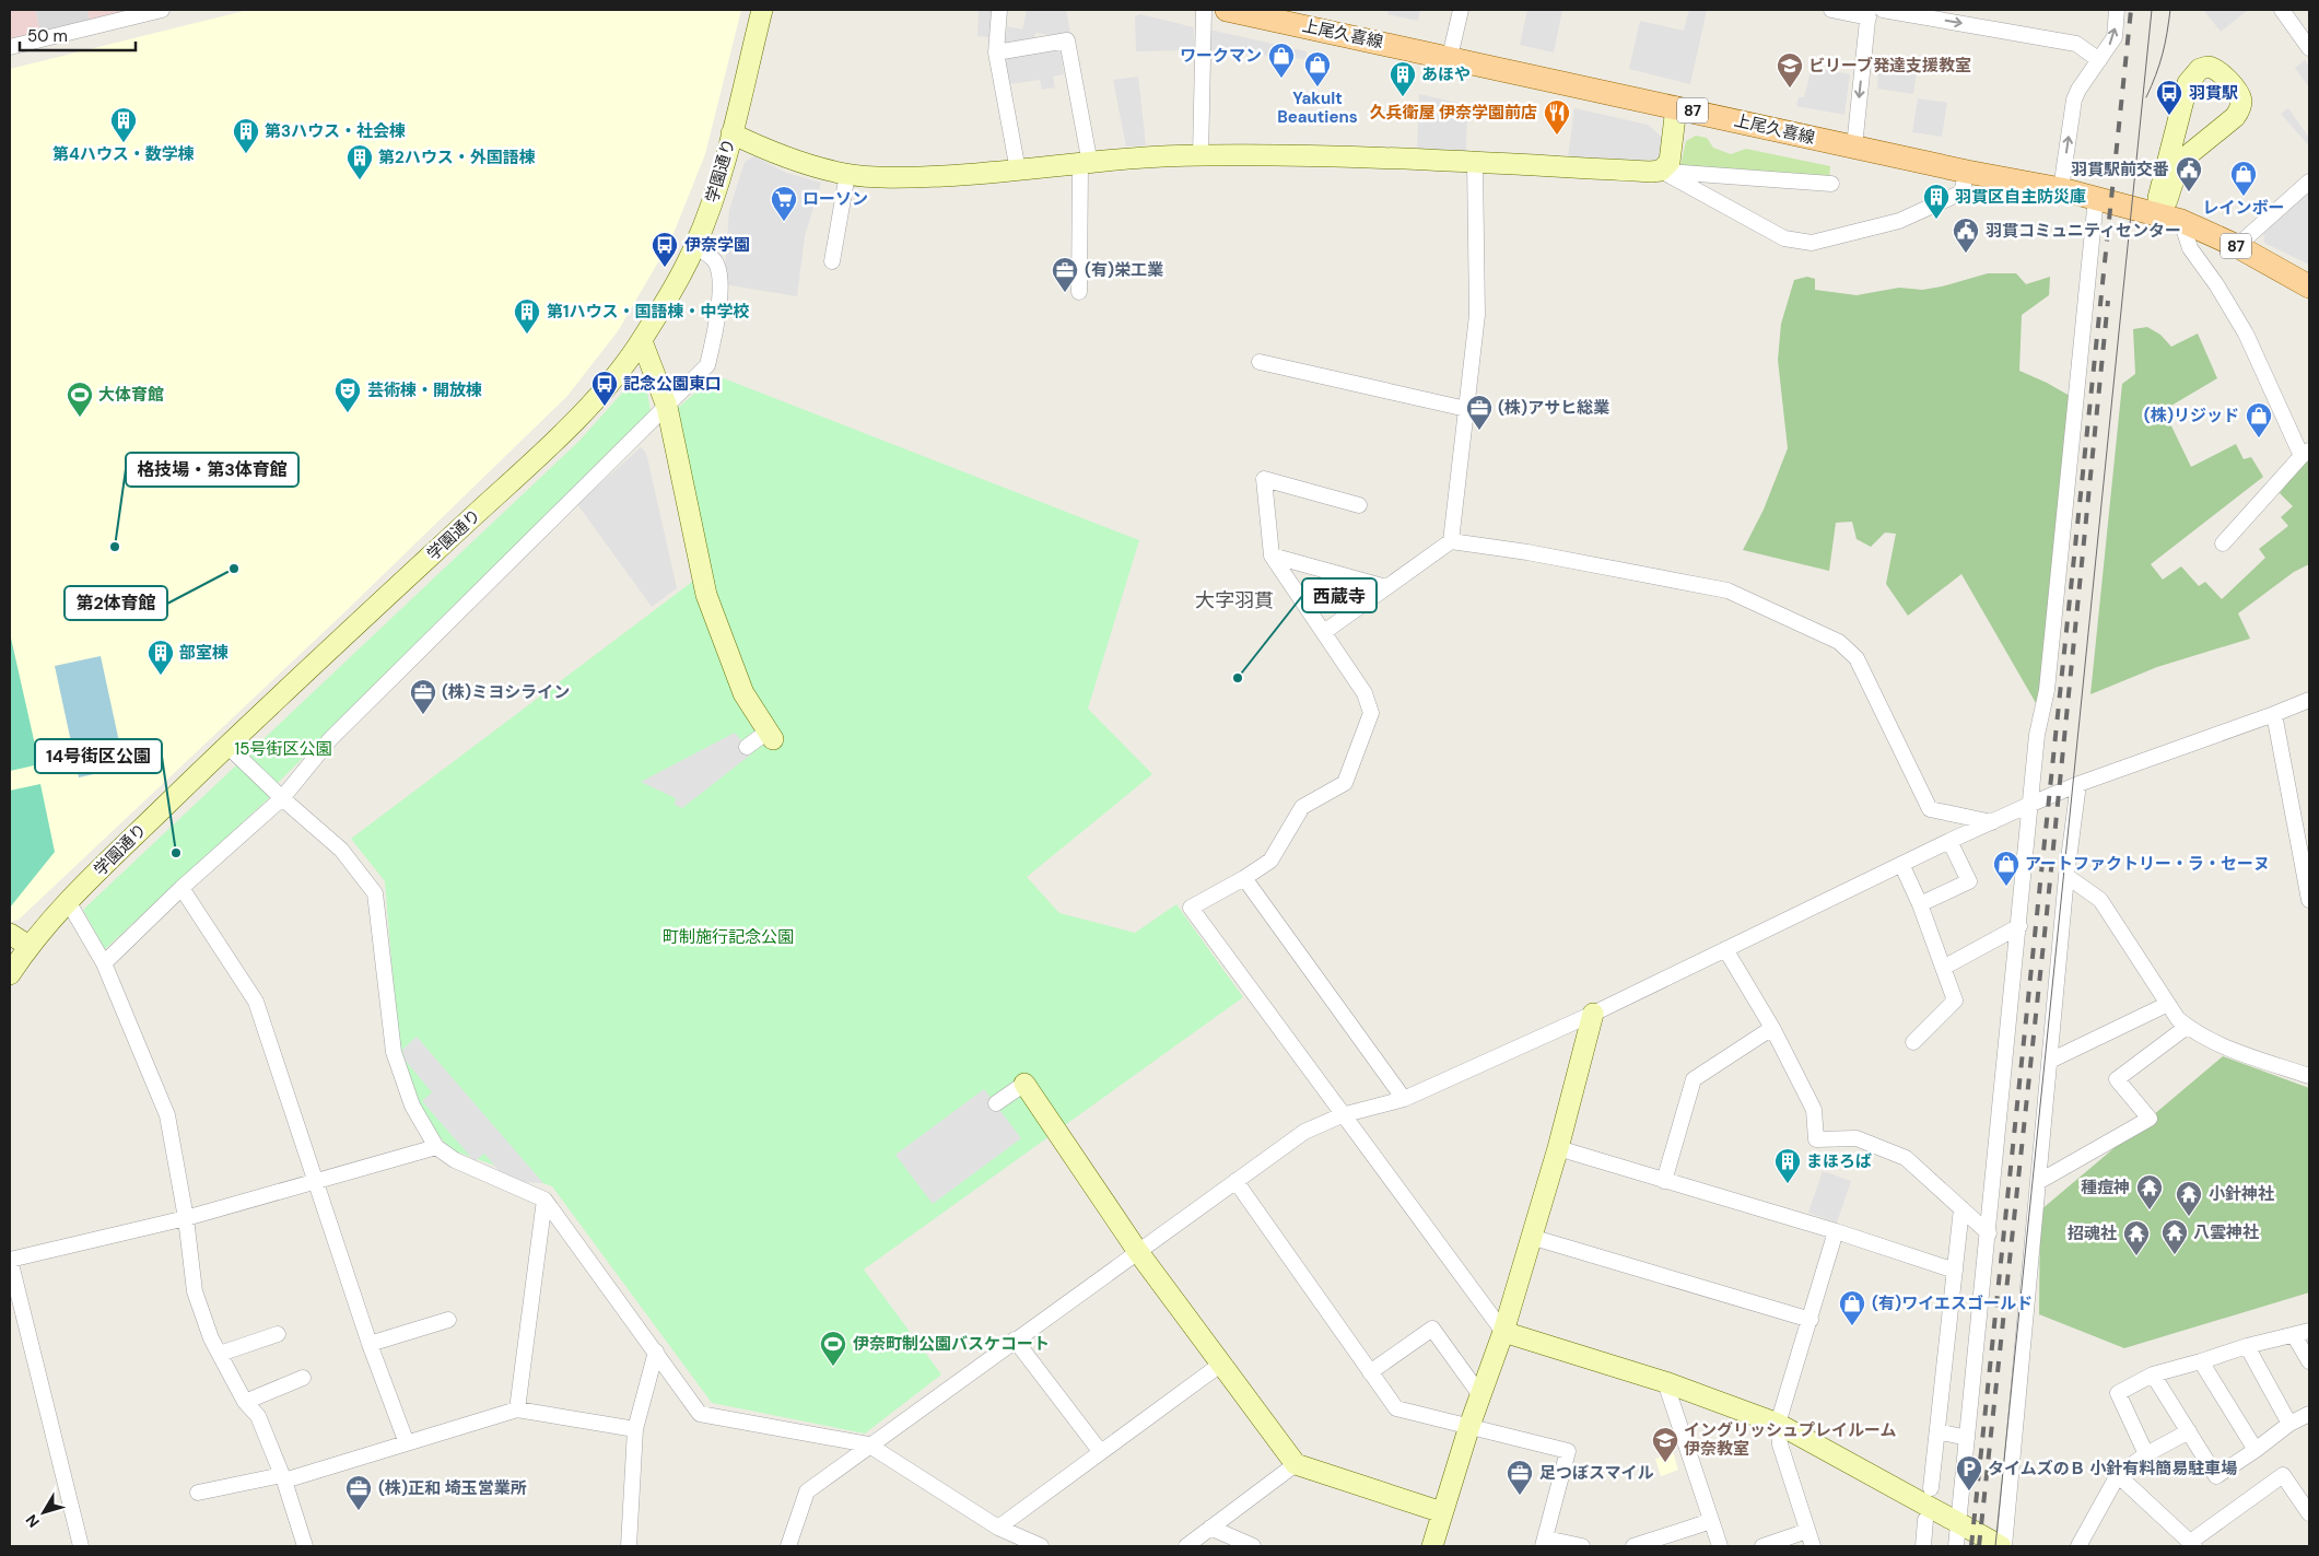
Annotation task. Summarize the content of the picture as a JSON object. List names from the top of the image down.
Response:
{
  "streets": {
    "main road": ["上尾久喜線", "87"],
    "street": ["学園通り"]
  },
  "districts": ["大字羽貫"],
  "parks": ["15号街区公園", "町制施行記念公園"],
  "places": {
    "shop": [
      "ワークマン",
      "Yakult Beautiens",
      "レインボー",
      "(株)リジッド",
      "アートファクトリー・ラ・セーヌ",
      "(有)ワイエスゴールド"
    ],
    "school or university": ["ビリーブ発達支援教室", "イングリッシュプレイルーム 伊奈教室"],
    "building": [
      "あほや",
      "第4ハウス・数学棟",
      "第3ハウス・社会棟",
      "第2ハウス・外国語棟",
      "羽貫区自主防災庫",
      "第1ハウス・国語棟・中学校",
      "部室棟",
      "まほろば"
    ],
    "bus stop": ["羽貫駅", "伊奈学園", "記念公園東口"],
    "restaurant": ["久兵衛屋 伊奈学園前店"],
    "public building": ["羽貫駅前交番", "羽貫コミュニティセンター"],
    "supermarket": ["ローソン"],
    "office": [
      "(有)栄工業",
      "(株)アサヒ総業",
      "(株)ミヨシライン",
      "足つぼスマイル",
      "(株)正和 埼玉営業所"
    ],
    "theatre": ["芸術棟・開放棟"],
    "sports": ["大体育館", "伊奈町制公園バスケコート"],
    "other": [
      "格技場・第3体育館",
      "第2体育館",
      "西蔵寺",
      "14号街区公園"
    ],
    "temple": [
      "種痘神",
      "小針神社",
      "八雲神社",
      "招魂社"
    ],
    "parking": ["タイムズのＢ 小針有料簡易駐車場"]
  },
  "scale_bar": "50 m",
  "north": "bottom left"
}
